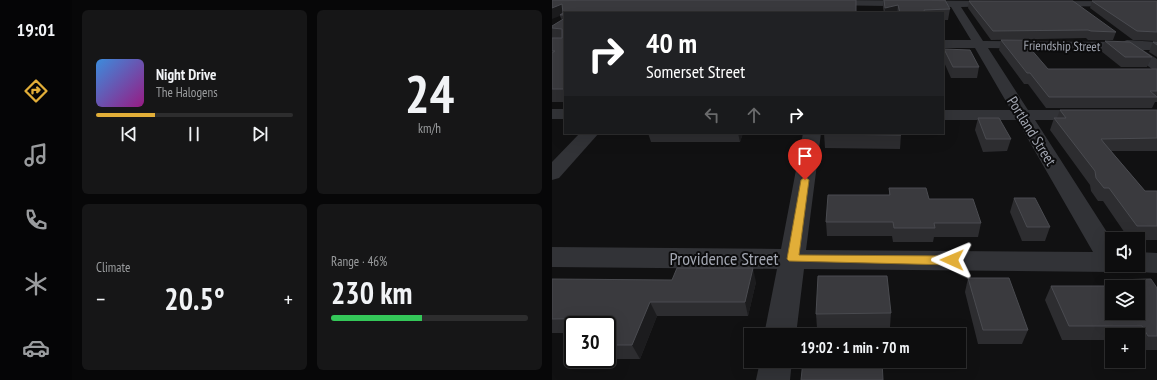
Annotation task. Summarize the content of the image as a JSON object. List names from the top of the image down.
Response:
{
  "streets": {
    "street": ["Friendship Street", "Portland Street", "Providence Street"]
  },
  "crossings": [
    ["Friendship Street", "Portland Street"]
  ],
  "page": {
    "tabs": "19:01",
    "tile": [
      ["24", "km/h"],
      "Climate",
      ["Range · 46%", "230 km"]
    ],
    "turn": ["40 m", "Somerset Street"],
    "song": ["Night Drive", "The Halogens"],
    "map_buttons": "+",
    "heat": ["−", "20.5°", "+"],
    "limit": "30",
    "trip": "19:02 · 1 min · 70 m"
  }
}
